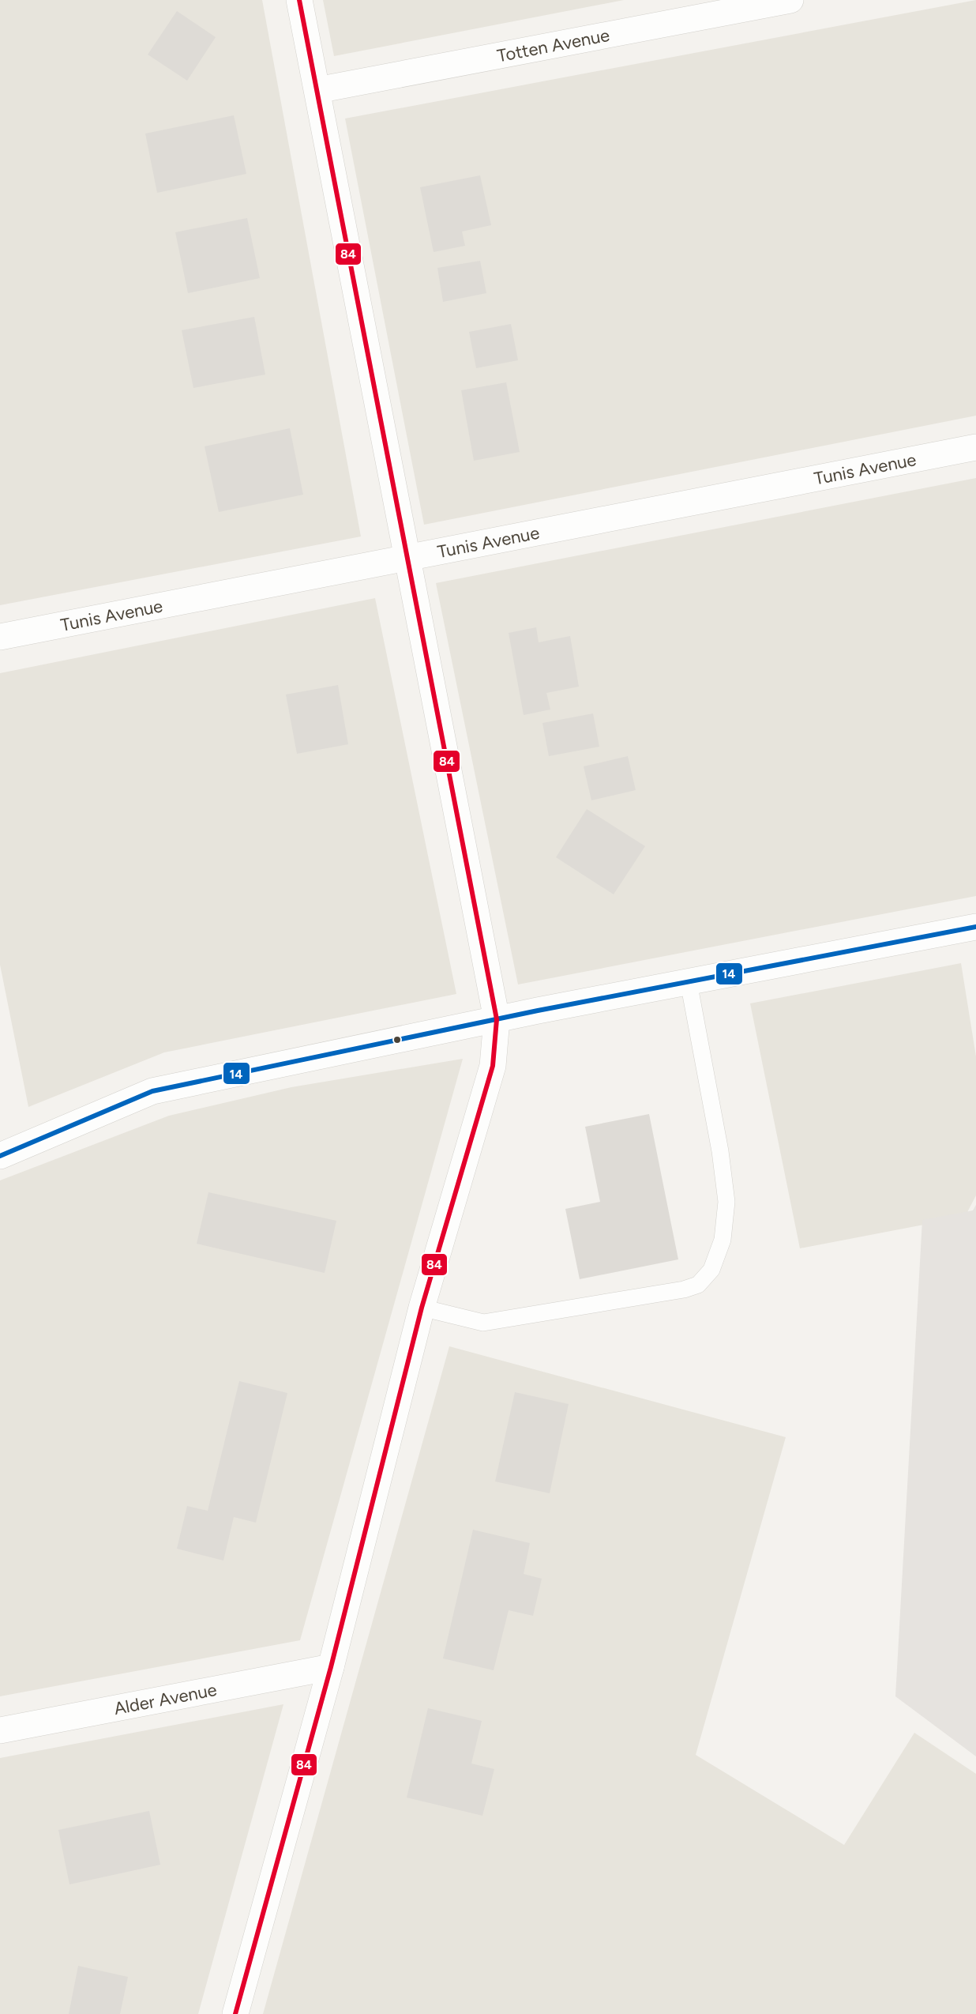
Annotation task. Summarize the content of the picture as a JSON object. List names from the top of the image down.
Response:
{
  "streets": {
    "street": ["Totten Avenue", "Tunis Avenue", "Alder Avenue"]
  },
  "lines": ["transit line 84", "transit line 14"]
}
